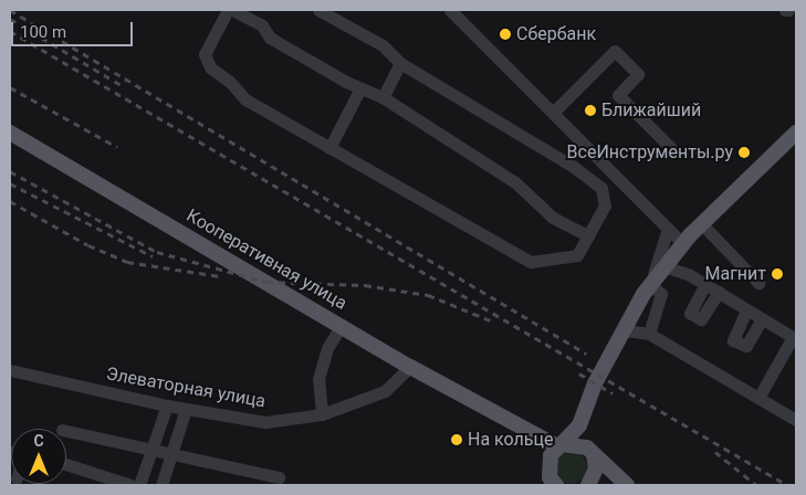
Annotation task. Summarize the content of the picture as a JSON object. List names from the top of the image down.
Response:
{
  "streets": {
    "main road": ["Кооперативная улица"],
    "street": ["Элеваторная улица"]
  },
  "crossings": [
    ["Кооперативная улица", "Элеваторная улица"]
  ],
  "places": [
    "Сбербанк",
    "Ближайший",
    "ВсеИнструменты.ру",
    "Магнит",
    "На кольце"
  ],
  "scale_bar": "100 m",
  "north": "top"
}
